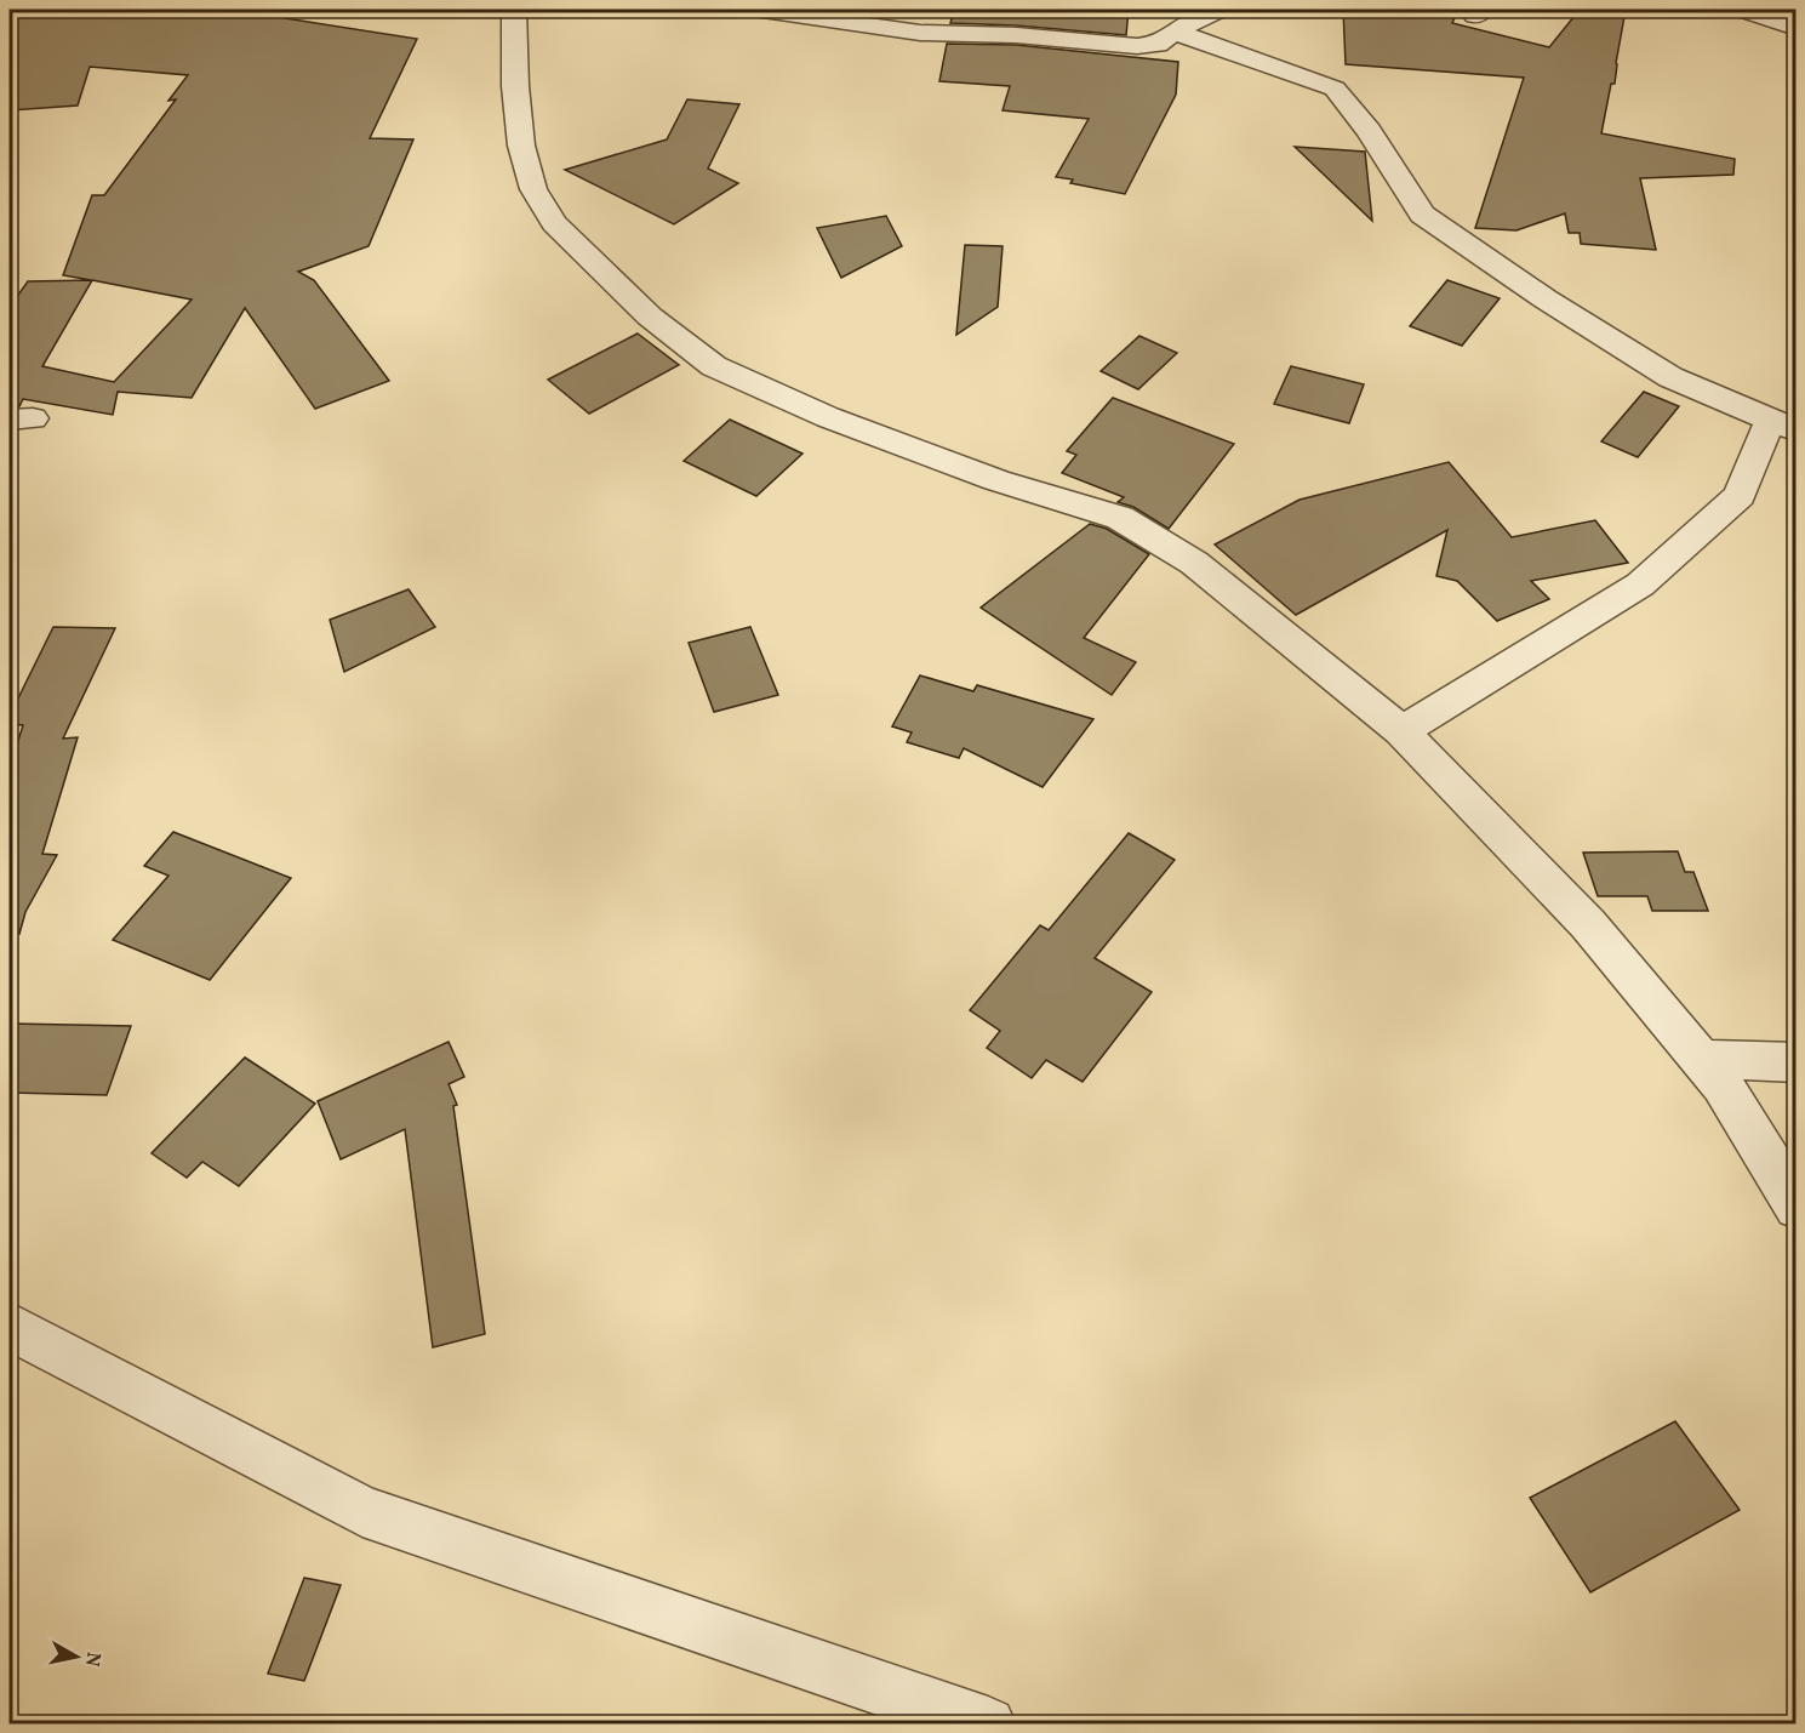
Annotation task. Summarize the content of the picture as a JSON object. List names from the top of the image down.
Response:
{
  "north": "right"
}
